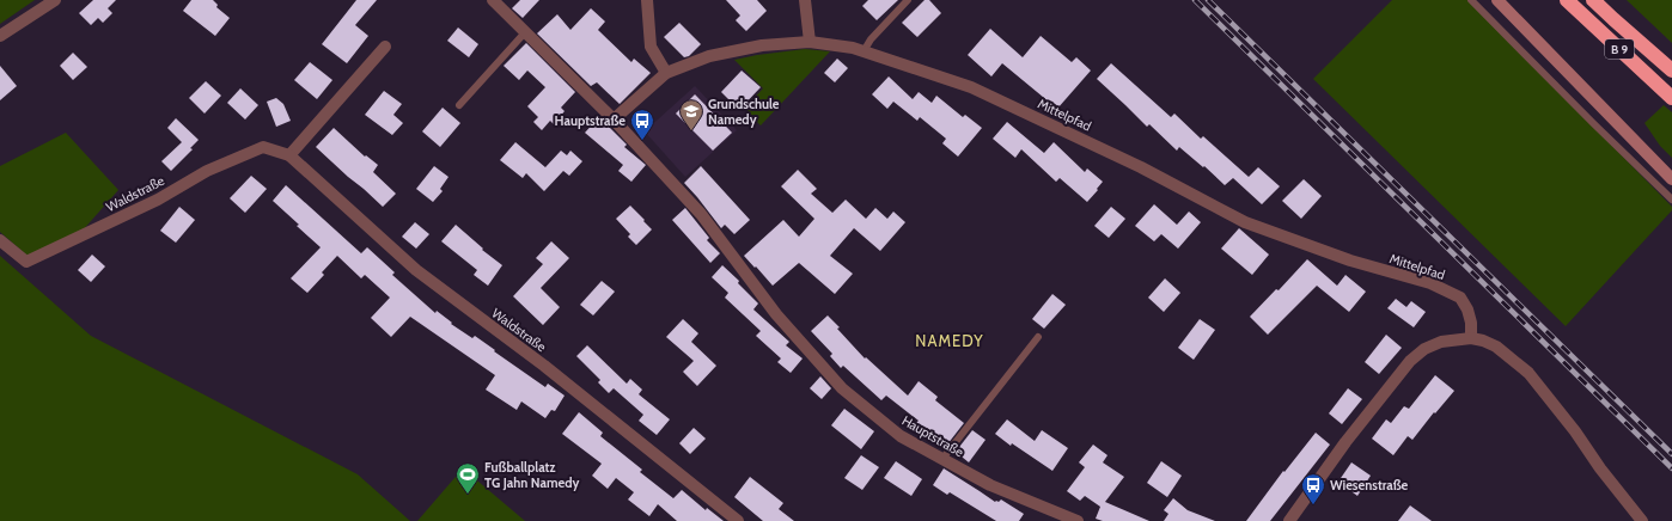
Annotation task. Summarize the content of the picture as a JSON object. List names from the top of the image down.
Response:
{
  "streets": {
    "highway": ["B 9"],
    "street": ["Mittelpfad", "Waldstraße", "Hauptstraße"]
  },
  "crossings": [
    ["Mittelpfad", "Hauptstraße"]
  ],
  "districts": ["NAMEDY"],
  "places": {
    "school or university": ["Grundschule Namedy"],
    "bus stop": ["Hauptstraße", "Wiesenstraße"],
    "sports": ["Fußballplatz TG Jahn Namedy"]
  }
}
